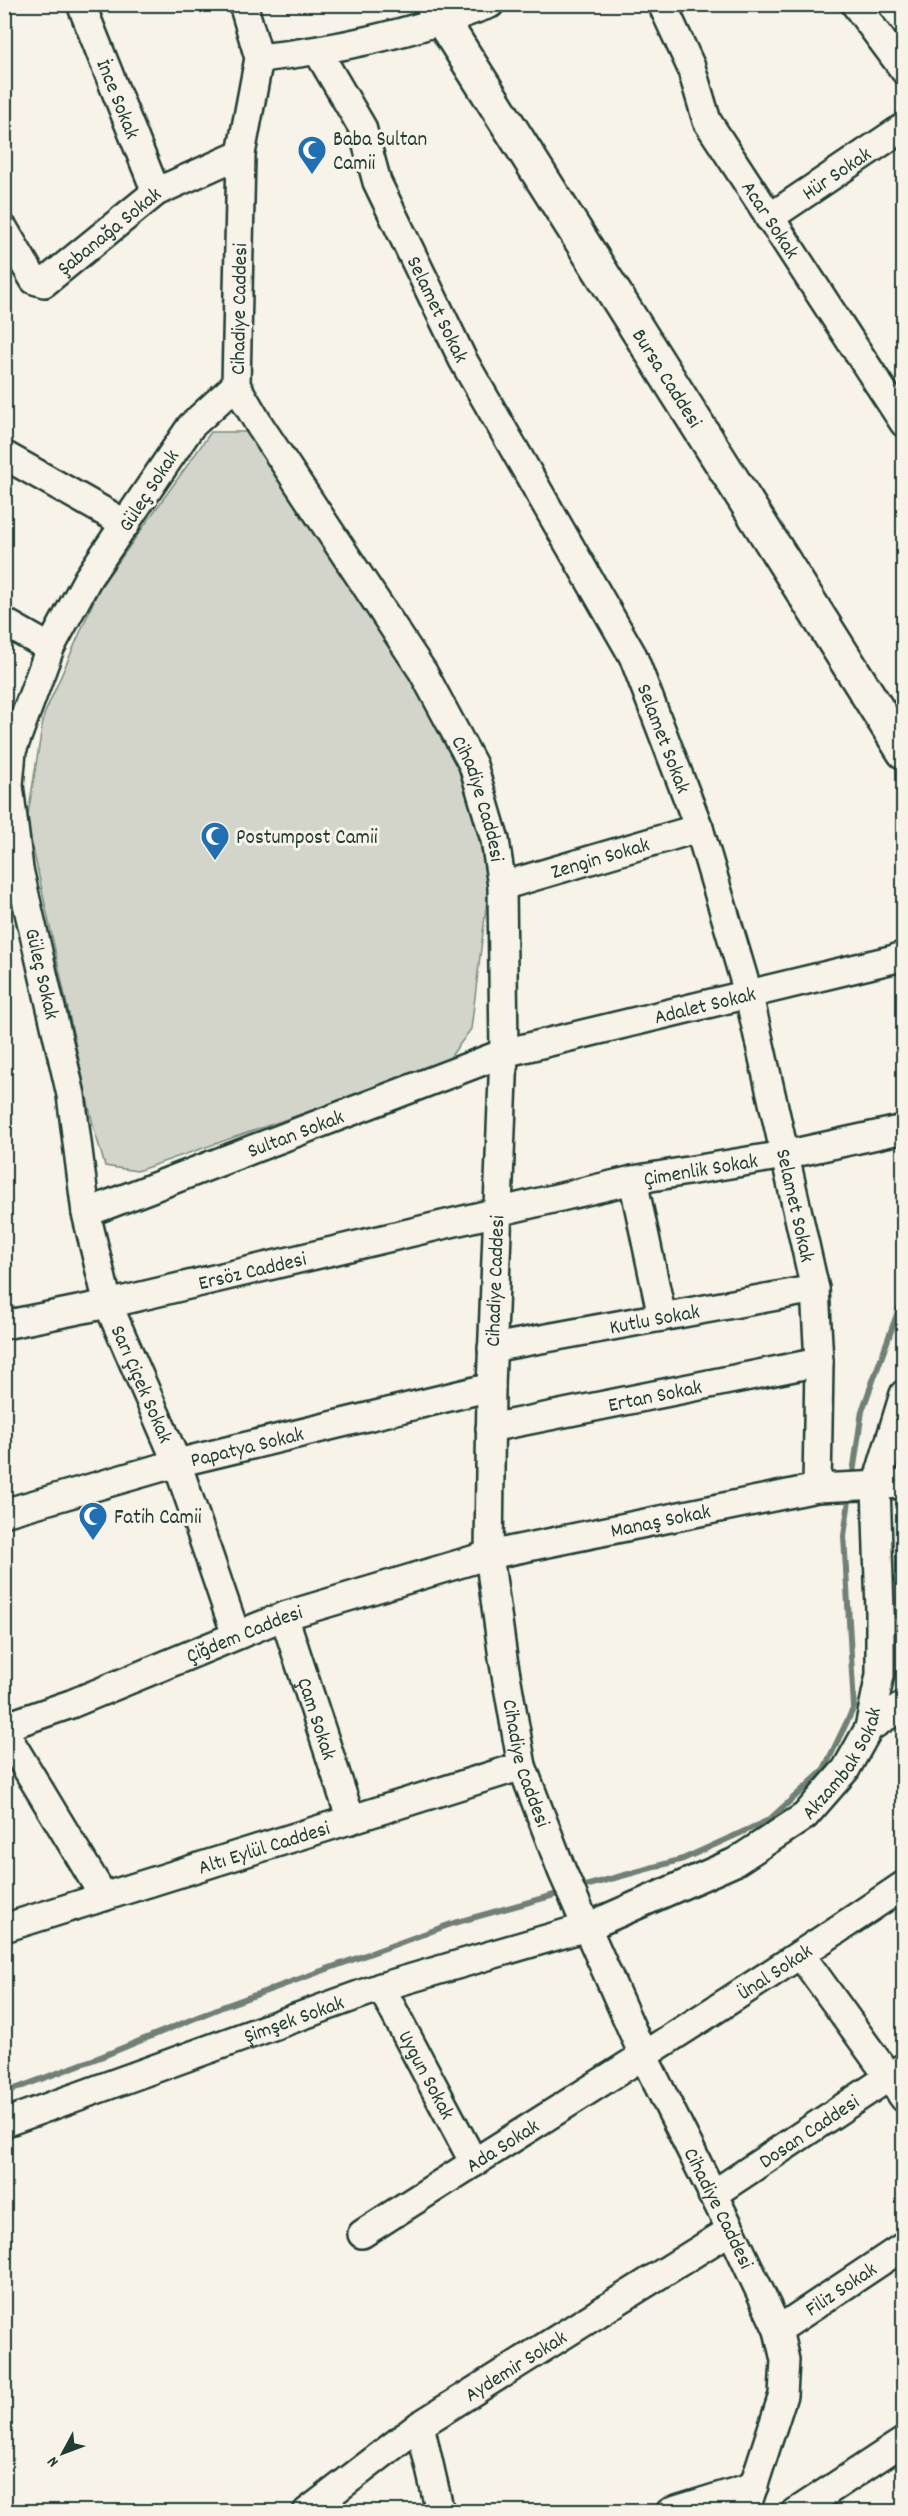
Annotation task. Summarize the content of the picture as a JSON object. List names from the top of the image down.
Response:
{
  "streets": {
    "main road": ["Bursa Caddesi"],
    "street": [
      "İnce Sokak",
      "Hür Sokak",
      "Acar Sokak",
      "Şabanağa Sokak",
      "Cihadiye Caddesi",
      "Selamet Sokak",
      "Güleç Sokak",
      "Zengin Sokak",
      "Adalet Sokak",
      "Sultan Sokak",
      "Çimenlik Sokak",
      "Ersöz Caddesi",
      "Kutlu Sokak",
      "Sarı Çiçek Sokak",
      "Ertan Sokak",
      "Papatya Sokak",
      "Manaş Sokak",
      "Çiğdem Caddesi",
      "Çam Sokak",
      "Akzambak Sokak",
      "Altı Eylül Caddesi",
      "Ünal Sokak",
      "Şimşek Sokak",
      "Uygun Sokak",
      "Dosan Caddesi",
      "Ada Sokak",
      "Filiz Sokak",
      "Aydemir Sokak"
    ]
  },
  "crossings": [
    ["İnce Sokak", "Şabanağa Sokak"],
    ["Hür Sokak", "Acar Sokak"],
    ["Şabanağa Sokak", "Cihadiye Caddesi"],
    ["Cihadiye Caddesi", "Güleç Sokak"],
    ["Cihadiye Caddesi", "Zengin Sokak"],
    ["Cihadiye Caddesi", "Adalet Sokak"],
    ["Cihadiye Caddesi", "Sultan Sokak"],
    ["Cihadiye Caddesi", "Çimenlik Sokak"],
    ["Cihadiye Caddesi", "Ersöz Caddesi"],
    ["Cihadiye Caddesi", "Kutlu Sokak"],
    ["Cihadiye Caddesi", "Ertan Sokak"],
    ["Cihadiye Caddesi", "Papatya Sokak"],
    ["Cihadiye Caddesi", "Manaş Sokak"],
    ["Cihadiye Caddesi", "Çiğdem Caddesi"],
    ["Cihadiye Caddesi", "Akzambak Sokak"],
    ["Cihadiye Caddesi", "Altı Eylül Caddesi"],
    ["Cihadiye Caddesi", "Ünal Sokak"],
    ["Cihadiye Caddesi", "Şimşek Sokak"],
    ["Cihadiye Caddesi", "Dosan Caddesi"],
    ["Cihadiye Caddesi", "Ada Sokak"],
    ["Cihadiye Caddesi", "Filiz Sokak"],
    ["Cihadiye Caddesi", "Aydemir Sokak"],
    ["Selamet Sokak", "Zengin Sokak"],
    ["Selamet Sokak", "Adalet Sokak"],
    ["Selamet Sokak", "Çimenlik Sokak"],
    ["Selamet Sokak", "Kutlu Sokak"],
    ["Selamet Sokak", "Ertan Sokak"],
    ["Selamet Sokak", "Manaş Sokak"],
    ["Güleç Sokak", "Sultan Sokak"],
    ["Güleç Sokak", "Ersöz Caddesi"],
    ["Güleç Sokak", "Sarı Çiçek Sokak"],
    ["Adalet Sokak", "Sultan Sokak"],
    ["Çimenlik Sokak", "Ersöz Caddesi"],
    ["Ersöz Caddesi", "Sarı Çiçek Sokak"],
    ["Sarı Çiçek Sokak", "Papatya Sokak"],
    ["Sarı Çiçek Sokak", "Çiğdem Caddesi"],
    ["Manaş Sokak", "Çiğdem Caddesi"],
    ["Manaş Sokak", "Akzambak Sokak"],
    ["Çiğdem Caddesi", "Çam Sokak"],
    ["Çam Sokak", "Altı Eylül Caddesi"],
    ["Akzambak Sokak", "Şimşek Sokak"],
    ["Ünal Sokak", "Ada Sokak"],
    ["Şimşek Sokak", "Uygun Sokak"],
    ["Uygun Sokak", "Ada Sokak"]
  ],
  "places": {
    "mosque": ["Baba Sultan Camii", "Postumpost Camii", "Fatih Camii"]
  },
  "north": "bottom left"
}
